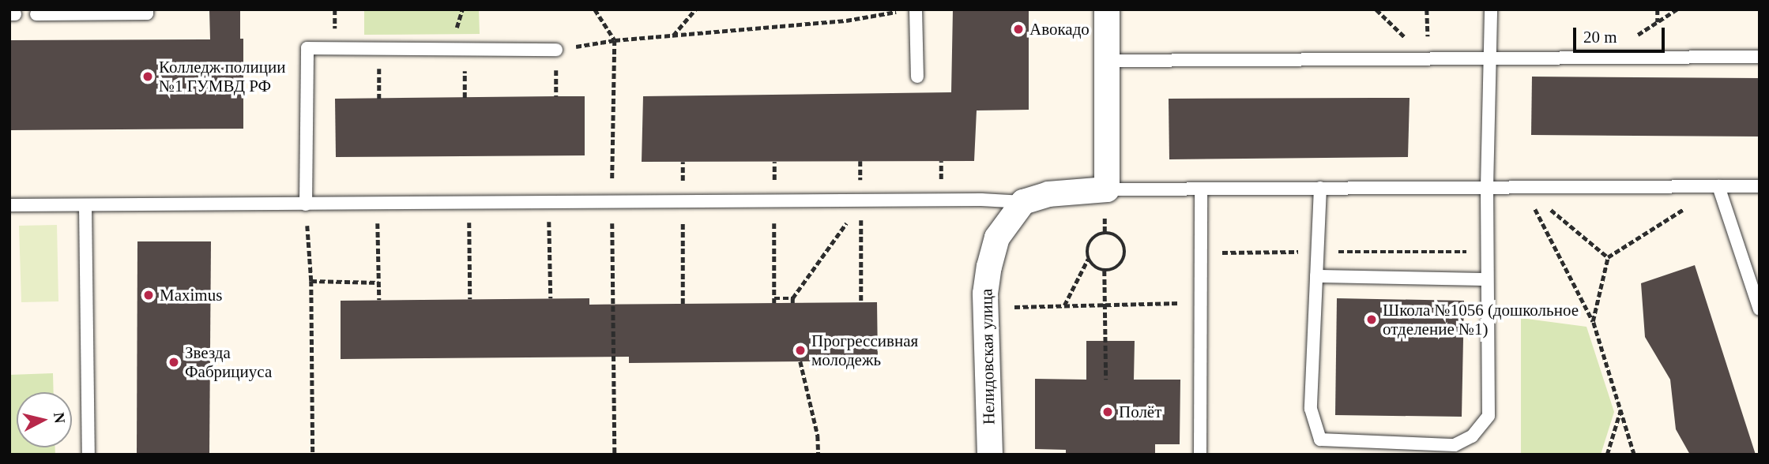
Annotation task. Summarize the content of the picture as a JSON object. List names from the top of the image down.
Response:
{
  "streets": {
    "street": ["Нелидовская улица"]
  },
  "places": [
    "Авокадо",
    "Колледж полиции №1 ГУМВД РФ",
    "Maximus",
    "Школа №1056 (дошкольное отделение №1)",
    "Прогрессивная молодежь",
    "Звезда Фабрициуса",
    "Полёт"
  ],
  "scale_bar": "20 m",
  "north": "right"
}
